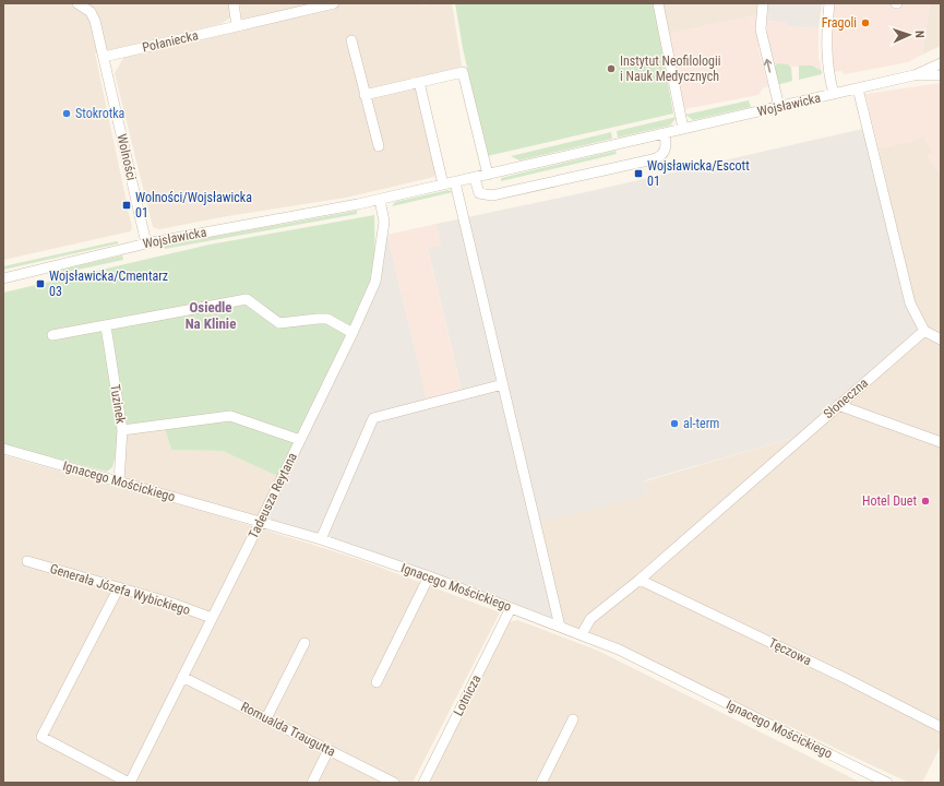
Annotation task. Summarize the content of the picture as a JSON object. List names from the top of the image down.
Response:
{
  "streets": {
    "street": [
      "Połaniecka",
      "Wojsławicka",
      "Wolności",
      "Słoneczna",
      "Tuzinek",
      "Ignacego Mościckiego",
      "Tadeusza Reytana",
      "Generała Józefa Wybickiego",
      "Tęczowa",
      "Lotnicza",
      "Romualda Traugutta"
    ]
  },
  "crossings": [
    ["Połaniecka", "Wolności"],
    ["Wojsławicka", "Wolności"],
    ["Wojsławicka", "Tadeusza Reytana"],
    ["Słoneczna", "Ignacego Mościckiego"],
    ["Słoneczna", "Tęczowa"],
    ["Tuzinek", "Ignacego Mościckiego"],
    ["Ignacego Mościckiego", "Tadeusza Reytana"],
    ["Ignacego Mościckiego", "Lotnicza"],
    ["Tadeusza Reytana", "Generała Józefa Wybickiego"],
    ["Tadeusza Reytana", "Romualda Traugutta"]
  ],
  "districts": ["Osiedle Na Klinie"],
  "places": {
    "other": [
      "Fragoli",
      "Instytut Neofilologii i Nauk Medycznych",
      "Stokrotka",
      "al-term",
      "Hotel Duet"
    ],
    "transit": ["Wojsławicka/Escott 01", "Wolności/Wojsławicka 01", "Wojsławicka/Cmentarz 03"]
  },
  "north": "right"
}
